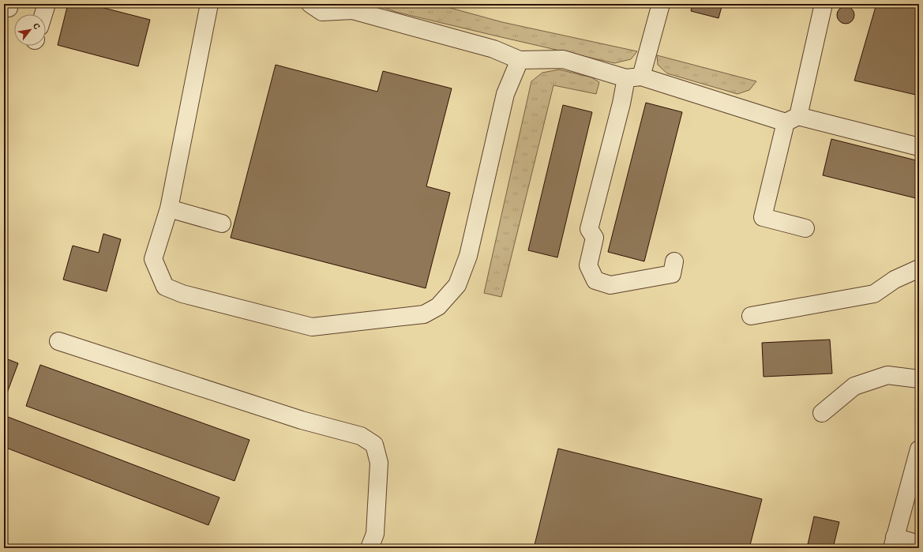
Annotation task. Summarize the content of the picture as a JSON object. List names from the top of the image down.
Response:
{
  "north": "top right"
}
